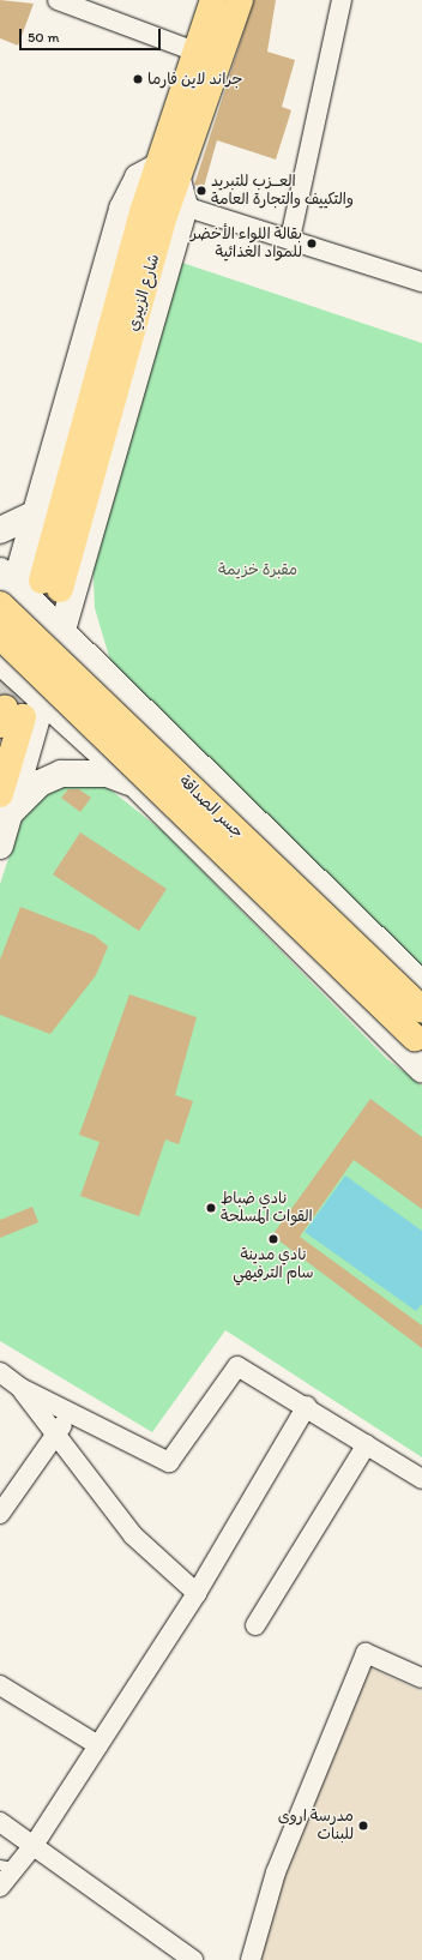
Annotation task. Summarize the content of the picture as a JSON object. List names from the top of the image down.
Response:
{
  "streets": {
    "main road": ["شارع الزبيري", "جسر الصداقة"]
  },
  "parks": ["مقبرة خزيمة"],
  "places": [
    "جراند لاين فارما",
    "العــزب للتبريد والتكييف والتجارة العامة",
    "بقالة اللواء الأخضر للمواد الغذائية",
    "نادي ضباط القوات المسلحة",
    "نادي مدينة سام الترفيهي",
    "مدرسة اروى للبنات"
  ],
  "scale_bar": "50 m"
}
